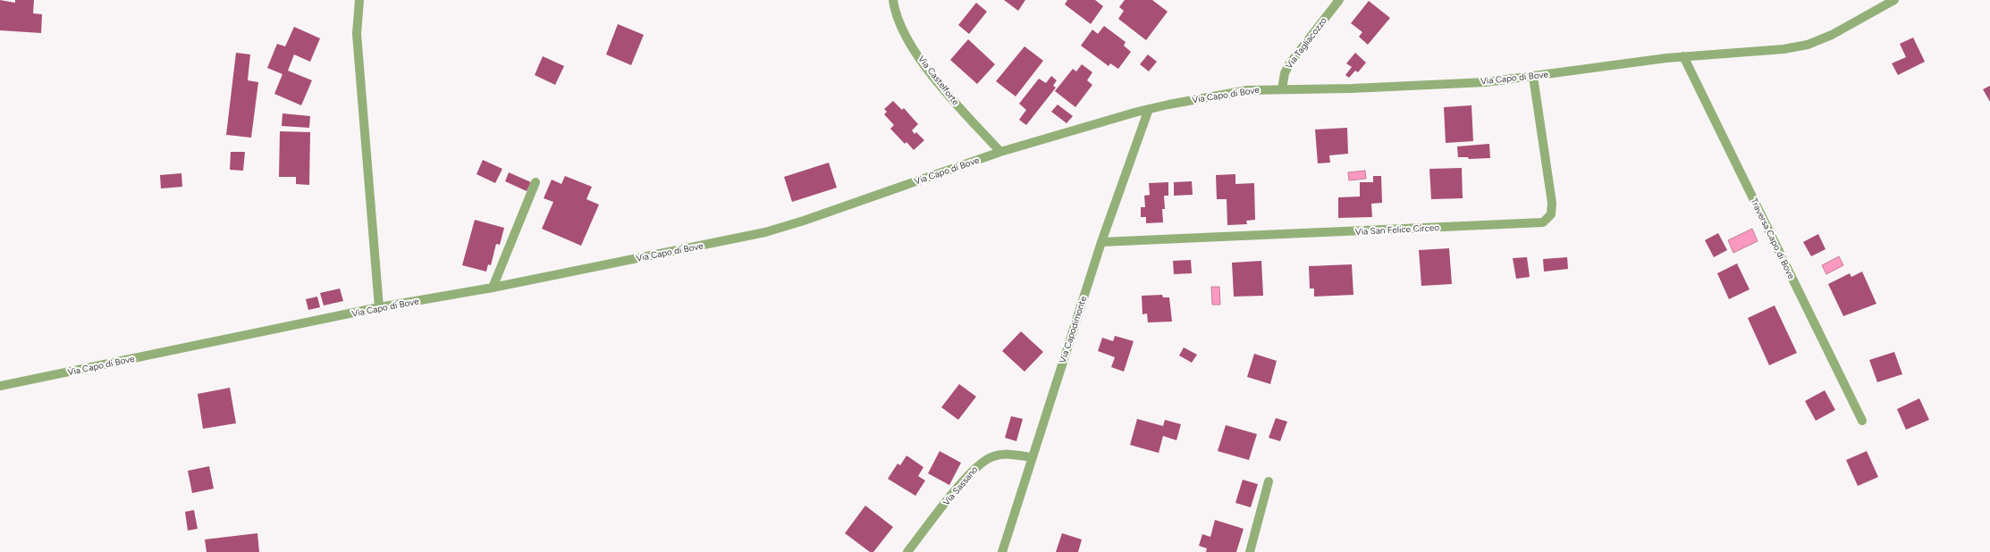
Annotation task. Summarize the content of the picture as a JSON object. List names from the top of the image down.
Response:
{
  "streets": {
    "street": [
      "Via Tagliacozzo",
      "Via Capo di Bove",
      "Via Castelforte",
      "Via San Felice Circeo",
      "Traversa Capo di Bove",
      "Via Capodimonte",
      "Via Sassano"
    ]
  },
  "crossings": [
    ["Via Tagliacozzo", "Via Capo di Bove"],
    ["Via Capo di Bove", "Via Castelforte"],
    ["Via Capo di Bove", "Via San Felice Circeo"],
    ["Via Capo di Bove", "Traversa Capo di Bove"],
    ["Via Capo di Bove", "Via Capodimonte"],
    ["Via San Felice Circeo", "Via Capodimonte"],
    ["Via Capodimonte", "Via Sassano"]
  ]
}
